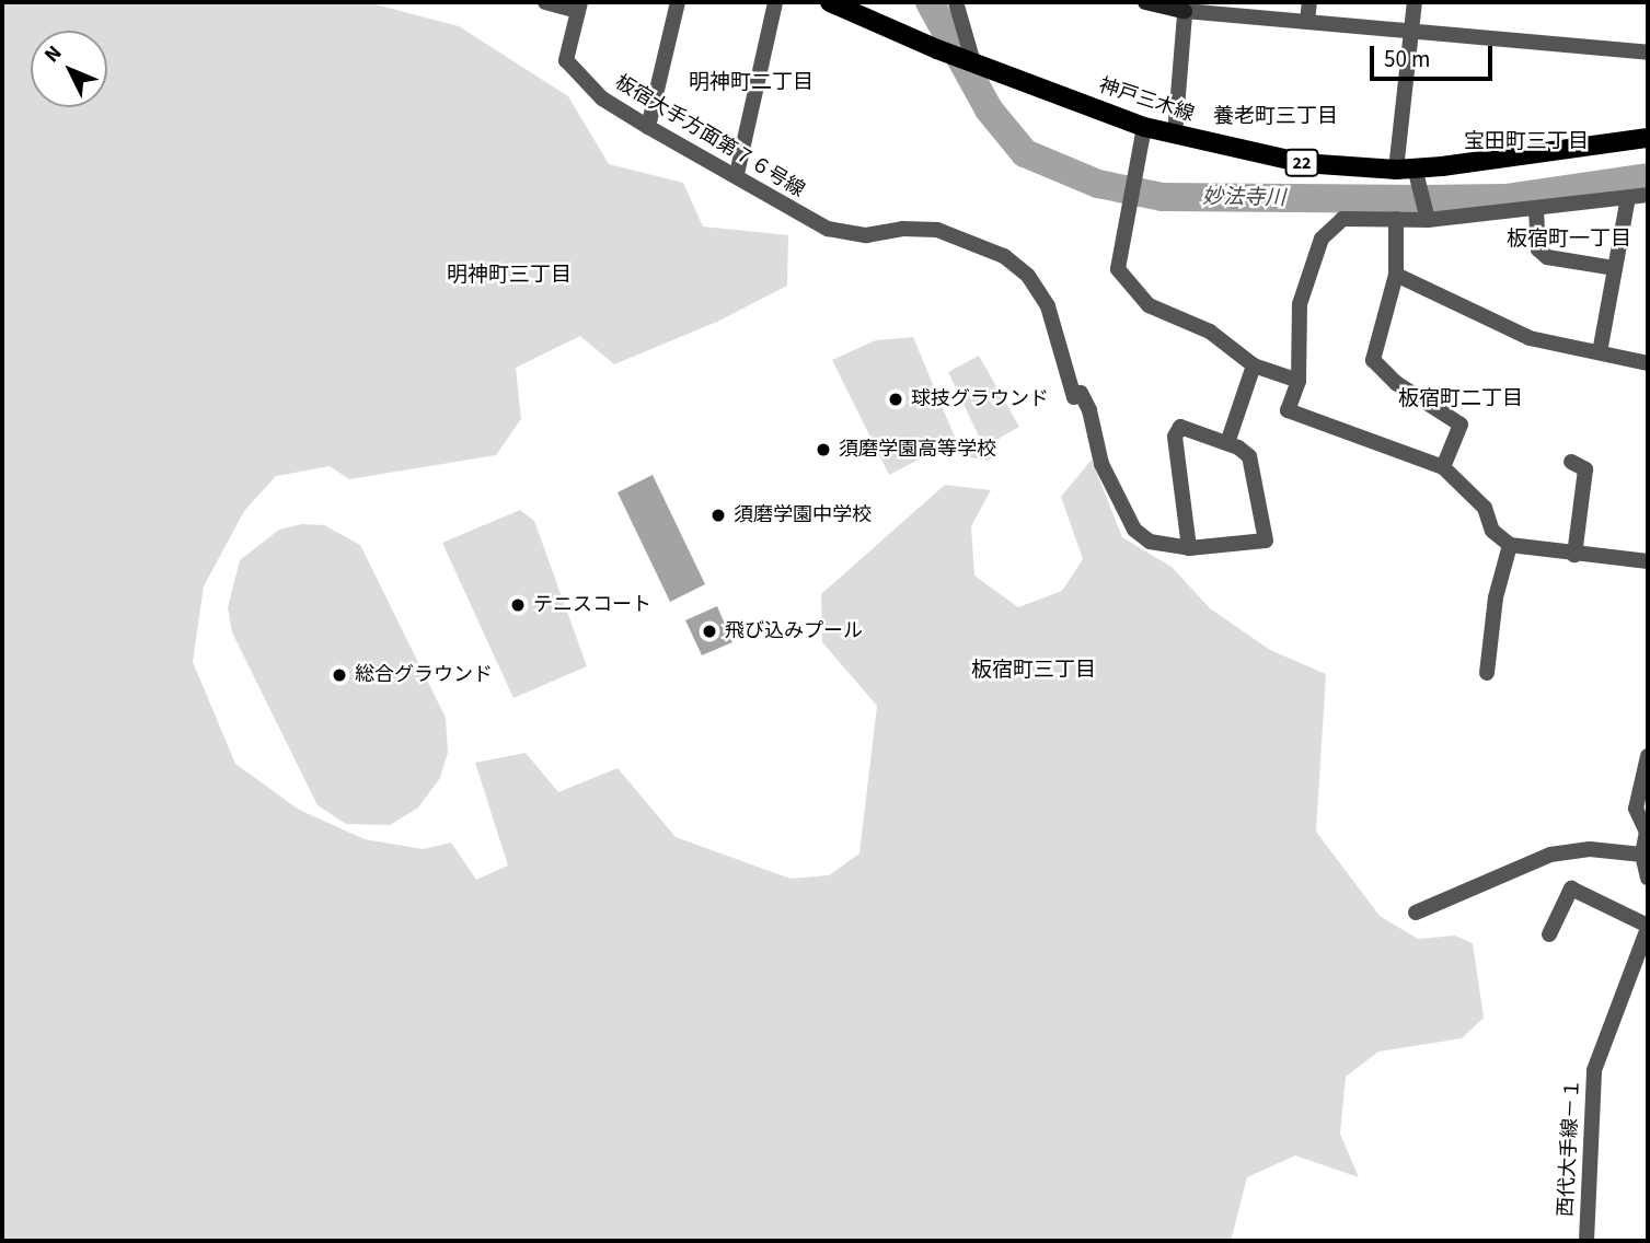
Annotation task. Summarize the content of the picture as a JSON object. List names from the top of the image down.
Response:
{
  "streets": {
    "main road": ["神戸三木線", "22"],
    "street": ["板宿大手方面第７６号線", "西代大手線－１"]
  },
  "districts": [
    "明神町二丁目",
    "養老町三丁目",
    "宝田町三丁目",
    "板宿町一丁目",
    "明神町三丁目",
    "板宿町二丁目",
    "板宿町三丁目"
  ],
  "water": ["妙法寺川"],
  "places": [
    "球技グラウンド",
    "須磨学園高等学校",
    "須磨学園中学校",
    "テニスコート",
    "飛び込みプール",
    "総合グラウンド"
  ],
  "scale_bar": "50 m",
  "north": "top left"
}
